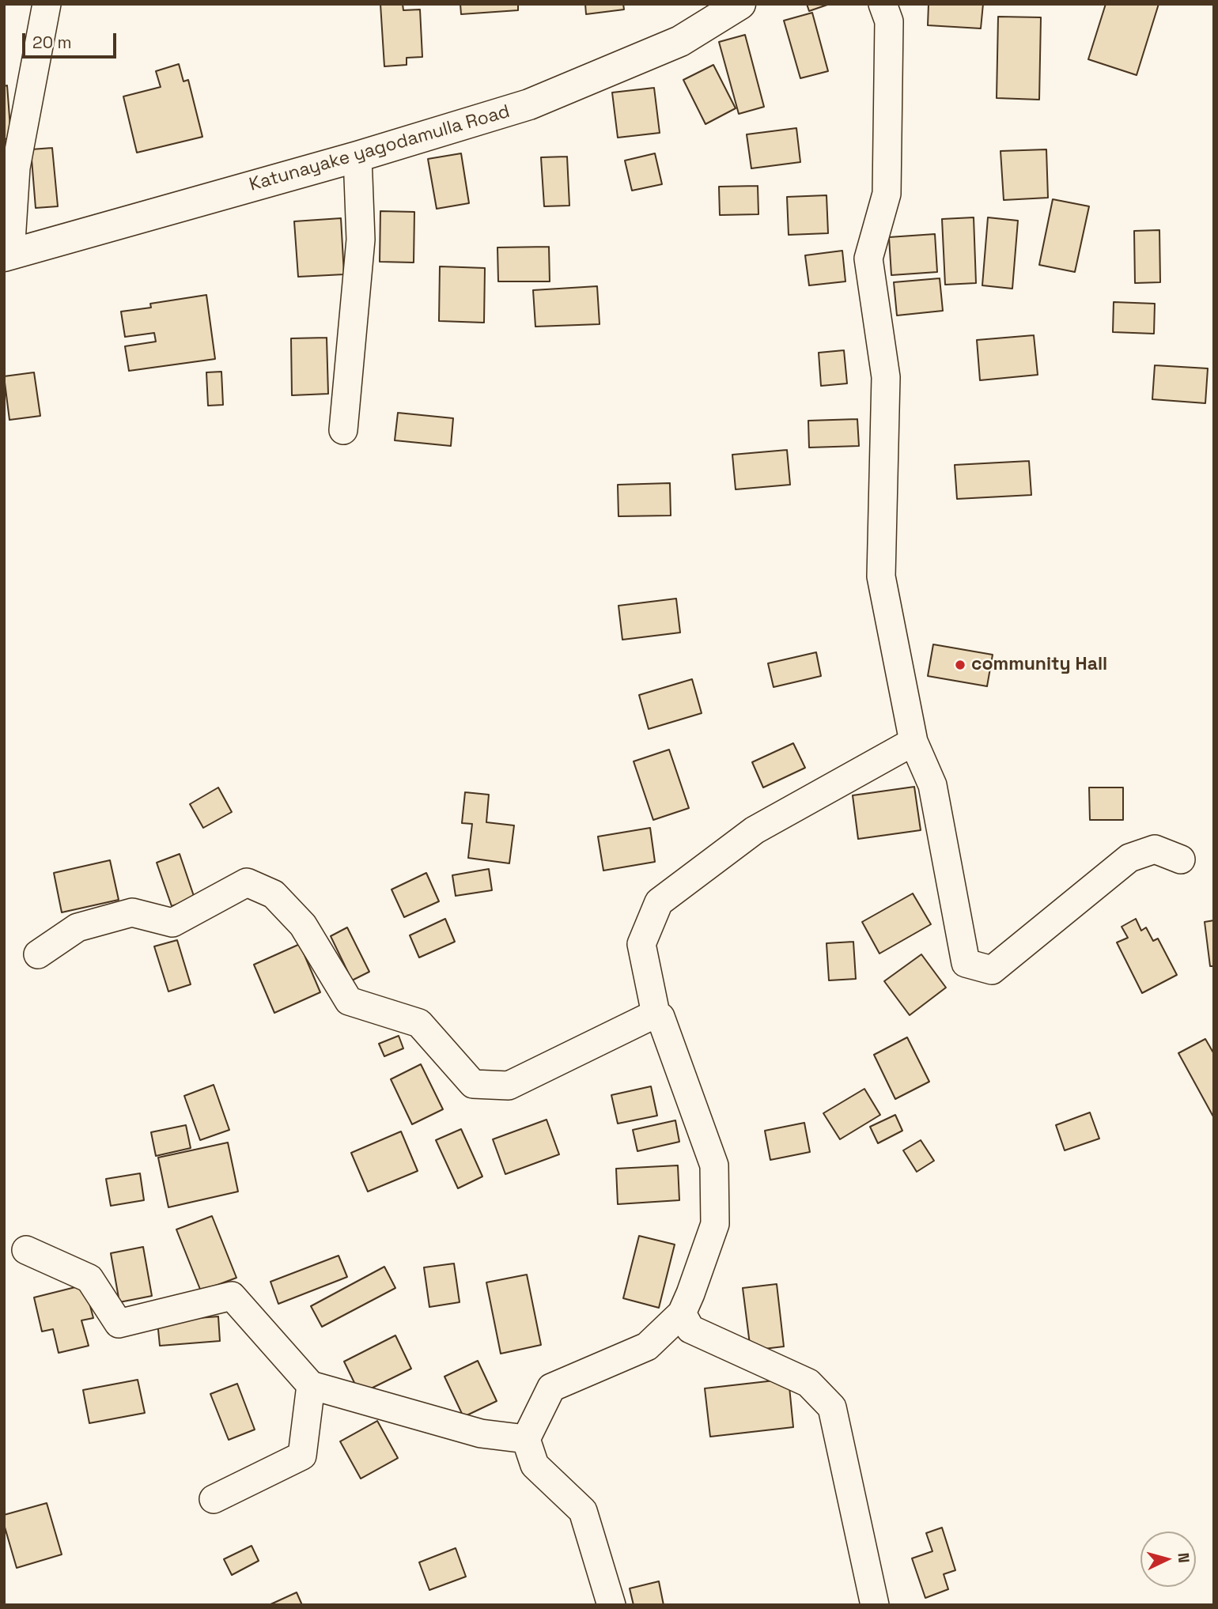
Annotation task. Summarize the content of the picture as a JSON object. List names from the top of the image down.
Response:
{
  "streets": {
    "main road": ["Katunayake yagodamulla Road"]
  },
  "places": ["community Hall"],
  "scale_bar": "20 m",
  "north": "right"
}
